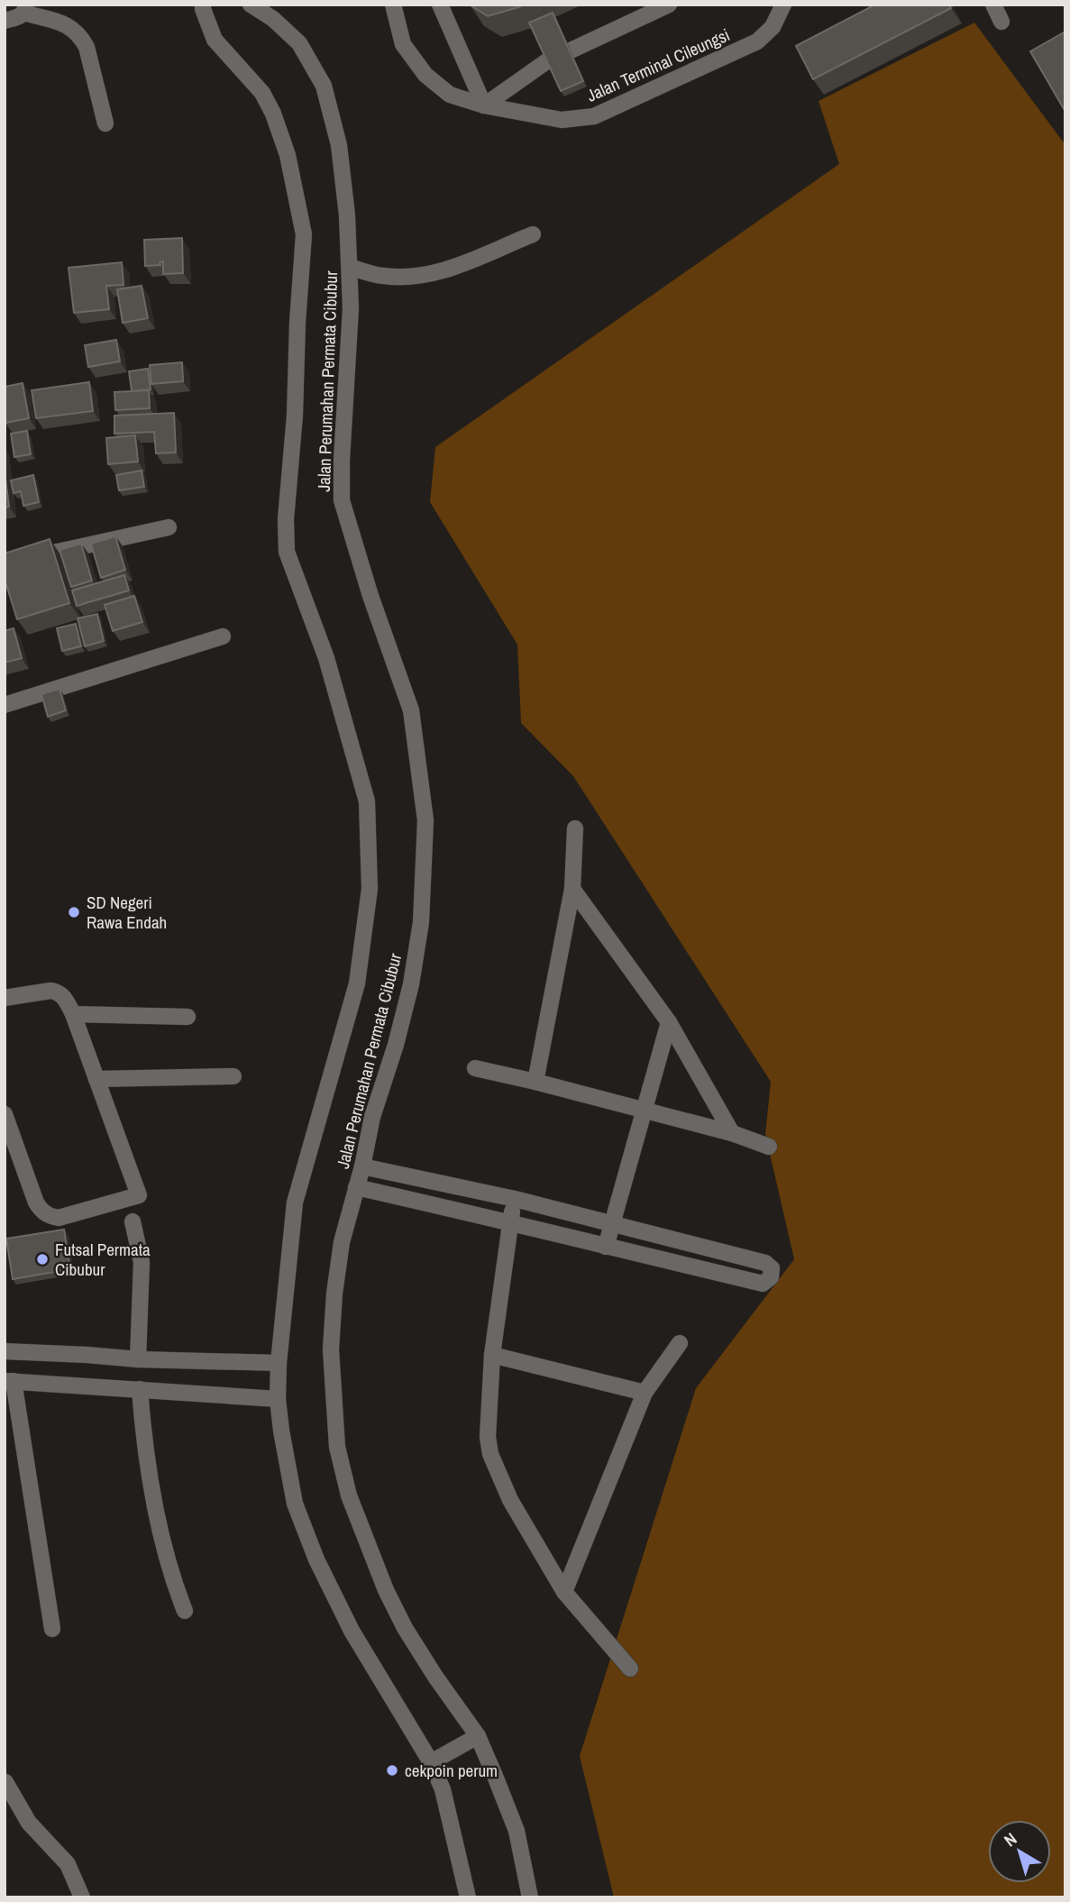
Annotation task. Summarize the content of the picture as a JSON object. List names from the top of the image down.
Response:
{
  "streets": {
    "street": ["Jalan Terminal Cileungsi", "Jalan Perumahan Permata Cibubur"]
  },
  "places": ["SD Negeri Rawa Endah", "Futsal Permata Cibubur", "cekpoin perum"],
  "north": "top left"
}
